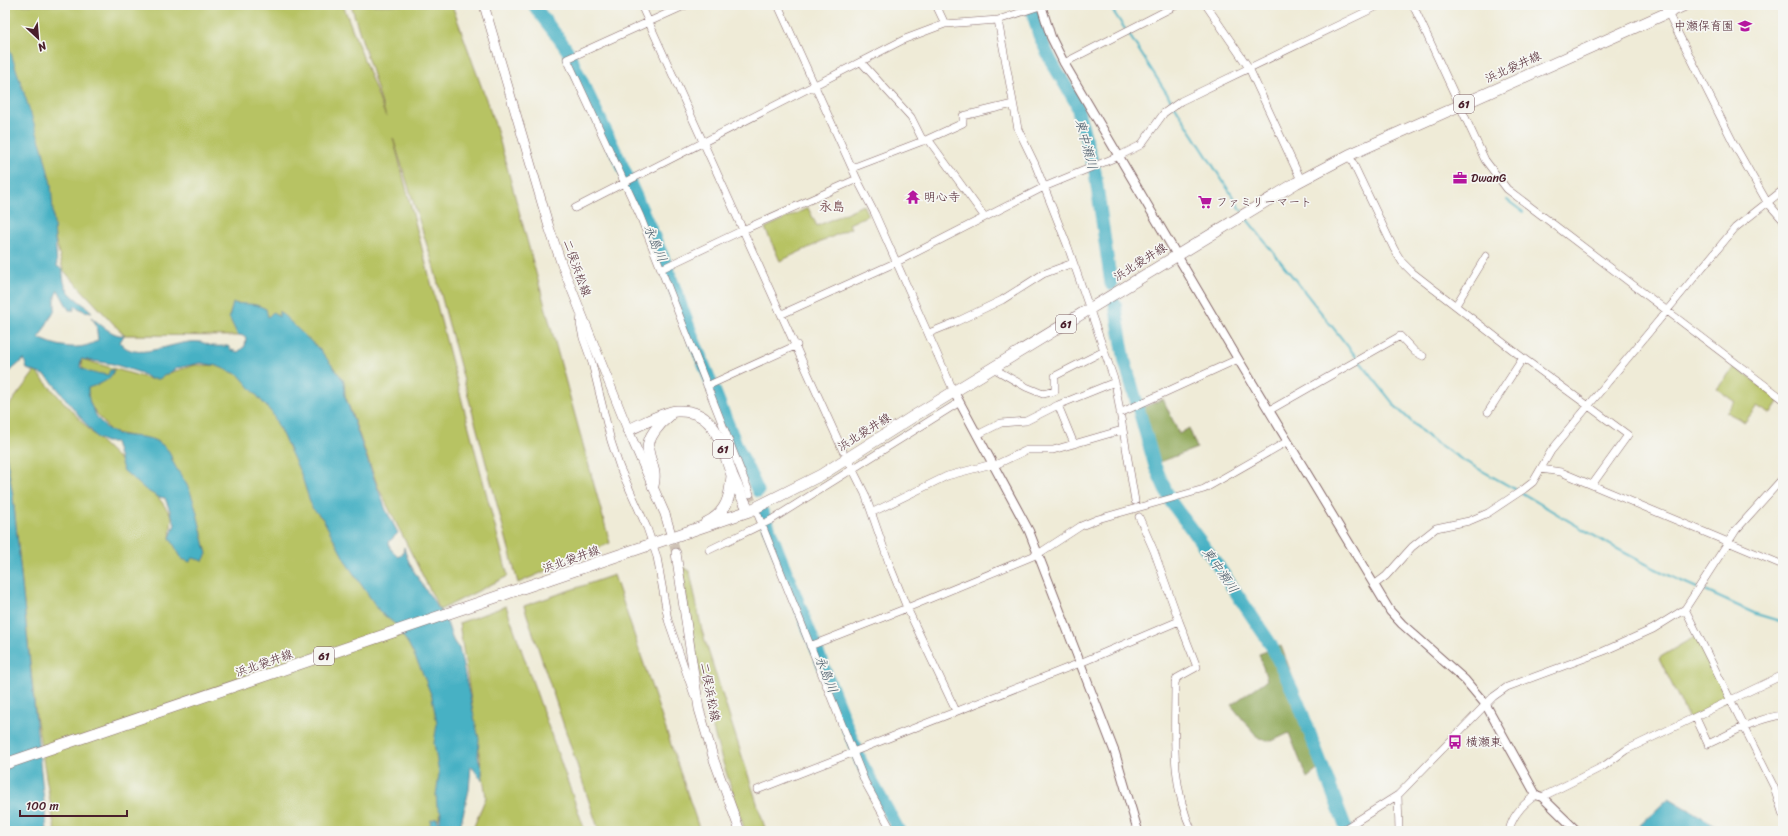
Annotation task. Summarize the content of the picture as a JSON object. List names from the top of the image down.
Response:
{
  "streets": {
    "main road": ["浜北袋井線", "61", "二俣浜松線"]
  },
  "crossings": [
    ["浜北袋井線", "61"]
  ],
  "districts": ["永島"],
  "water": ["東中瀬川", "永島川"],
  "places": {
    "school or university": ["中瀬保育園"],
    "office": ["DwanG"],
    "temple": ["明心寺"],
    "supermarket": ["ファミリーマート"],
    "bus stop": ["横瀬東"]
  },
  "scale_bar": "100 m",
  "north": "bottom right"
}
